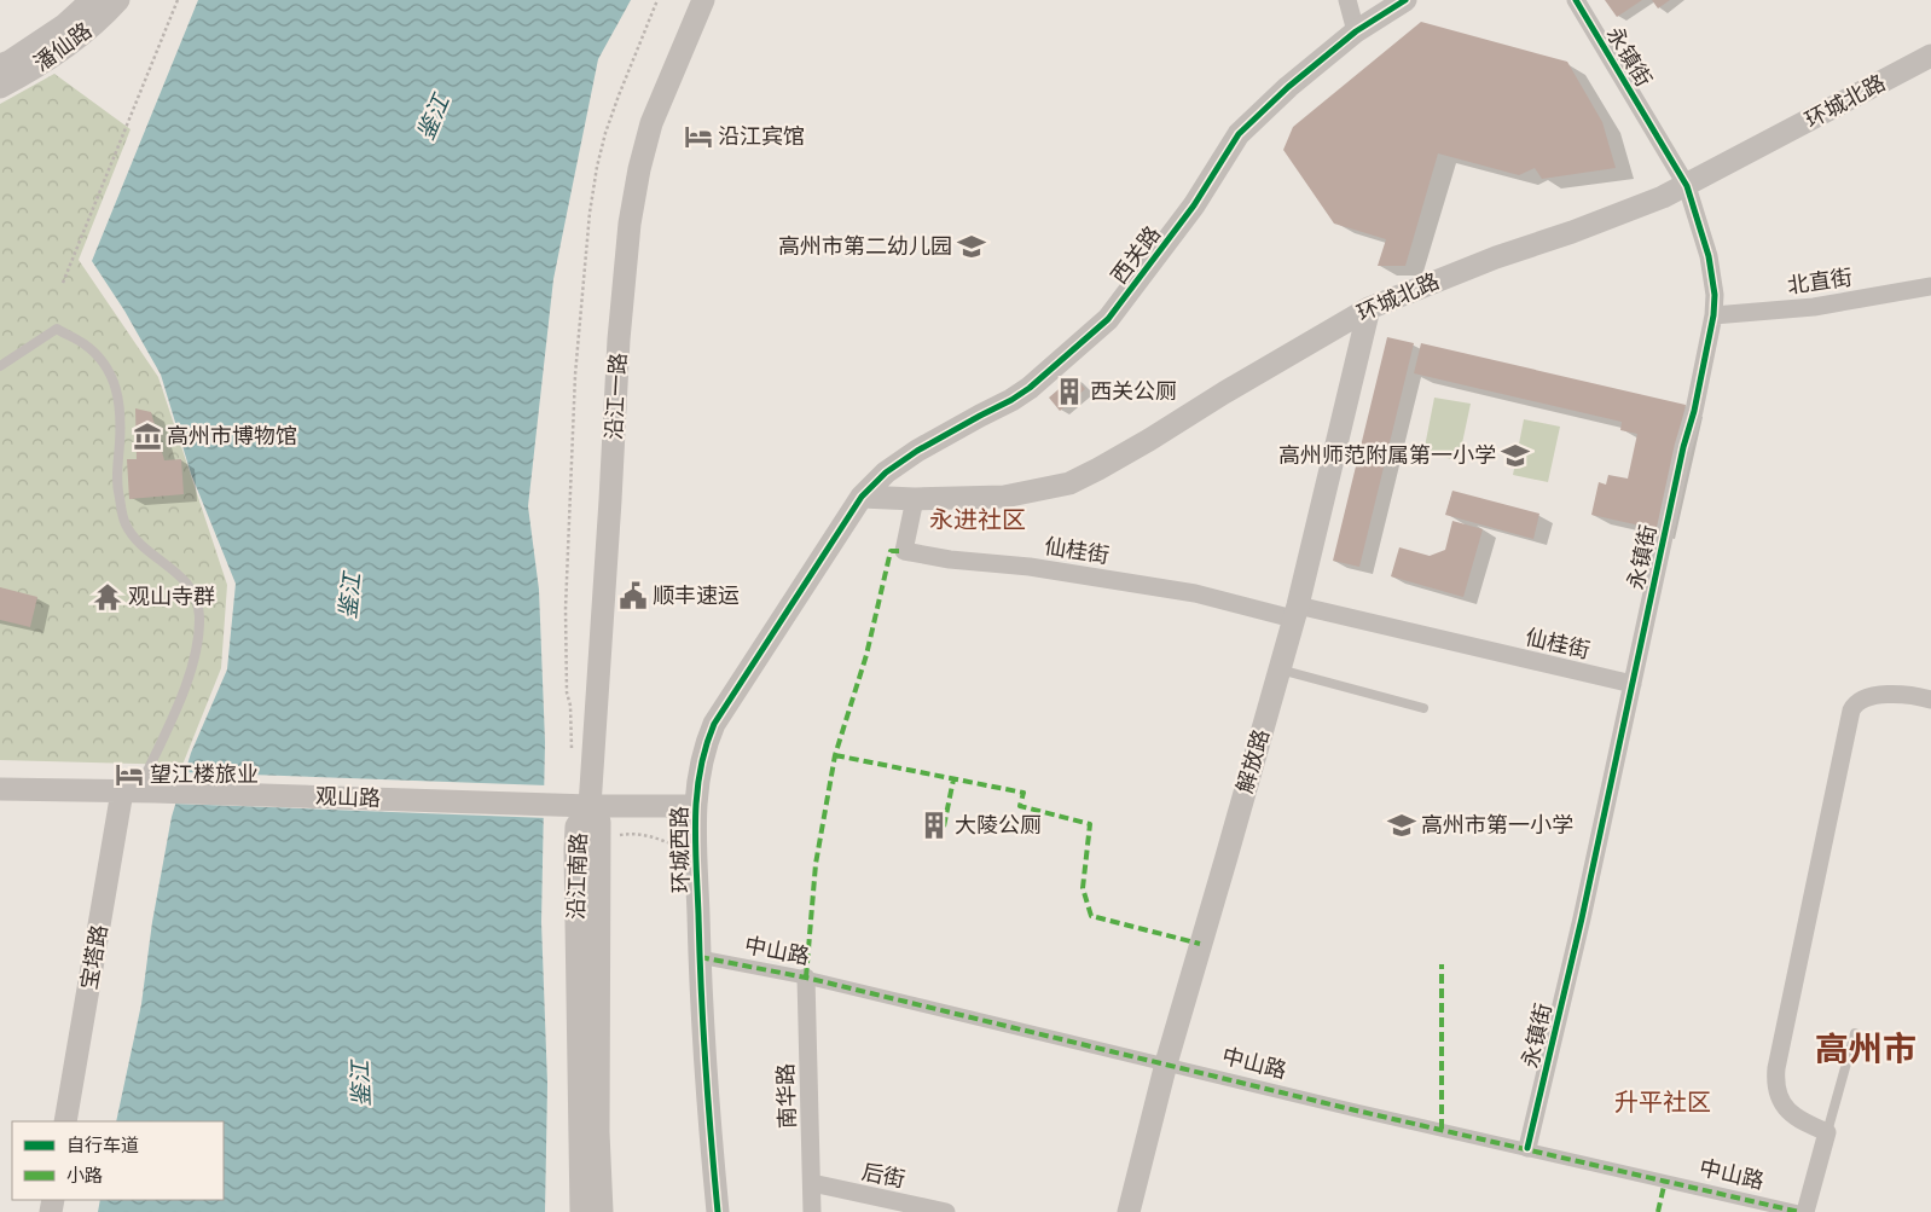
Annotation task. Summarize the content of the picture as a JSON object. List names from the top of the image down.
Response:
{
  "streets": {
    "street": [
      "潘仙路",
      "永镇街",
      "环城北路",
      "西关路",
      "北直街",
      "沿江一路",
      "仙桂街",
      "解放路",
      "观山路",
      "环城西路",
      "沿江南路",
      "中山路",
      "宝塔路",
      "南华路",
      "后街"
    ]
  },
  "crossings": [
    ["永镇街", "环城北路"],
    ["永镇街", "北直街"],
    ["永镇街", "仙桂街"],
    ["永镇街", "中山路"],
    ["环城北路", "西关路"],
    ["环城北路", "仙桂街"],
    ["环城北路", "解放路"],
    ["环城北路", "环城西路"],
    ["西关路", "环城西路"],
    ["沿江一路", "观山路"],
    ["沿江一路", "沿江南路"],
    ["仙桂街", "解放路"],
    ["解放路", "中山路"],
    ["观山路", "环城西路"],
    ["观山路", "沿江南路"],
    ["观山路", "宝塔路"],
    ["环城西路", "中山路"],
    ["中山路", "南华路"],
    ["南华路", "后街"]
  ],
  "districts": ["永进社区", "高州市", "升平社区"],
  "water": ["鉴江"],
  "places": {
    "hotel": ["沿江宾馆", "望江楼旅业"],
    "school or university": ["高州市第二幼儿园", "高州师范附属第一小学", "高州市第一小学"],
    "building": ["西关公厕", "大陵公厕"],
    "museum": ["高州市博物馆"],
    "public building": ["顺丰速运"],
    "temple": ["观山寺群"]
  },
  "legend": ["自行车道", "小路"]
}
